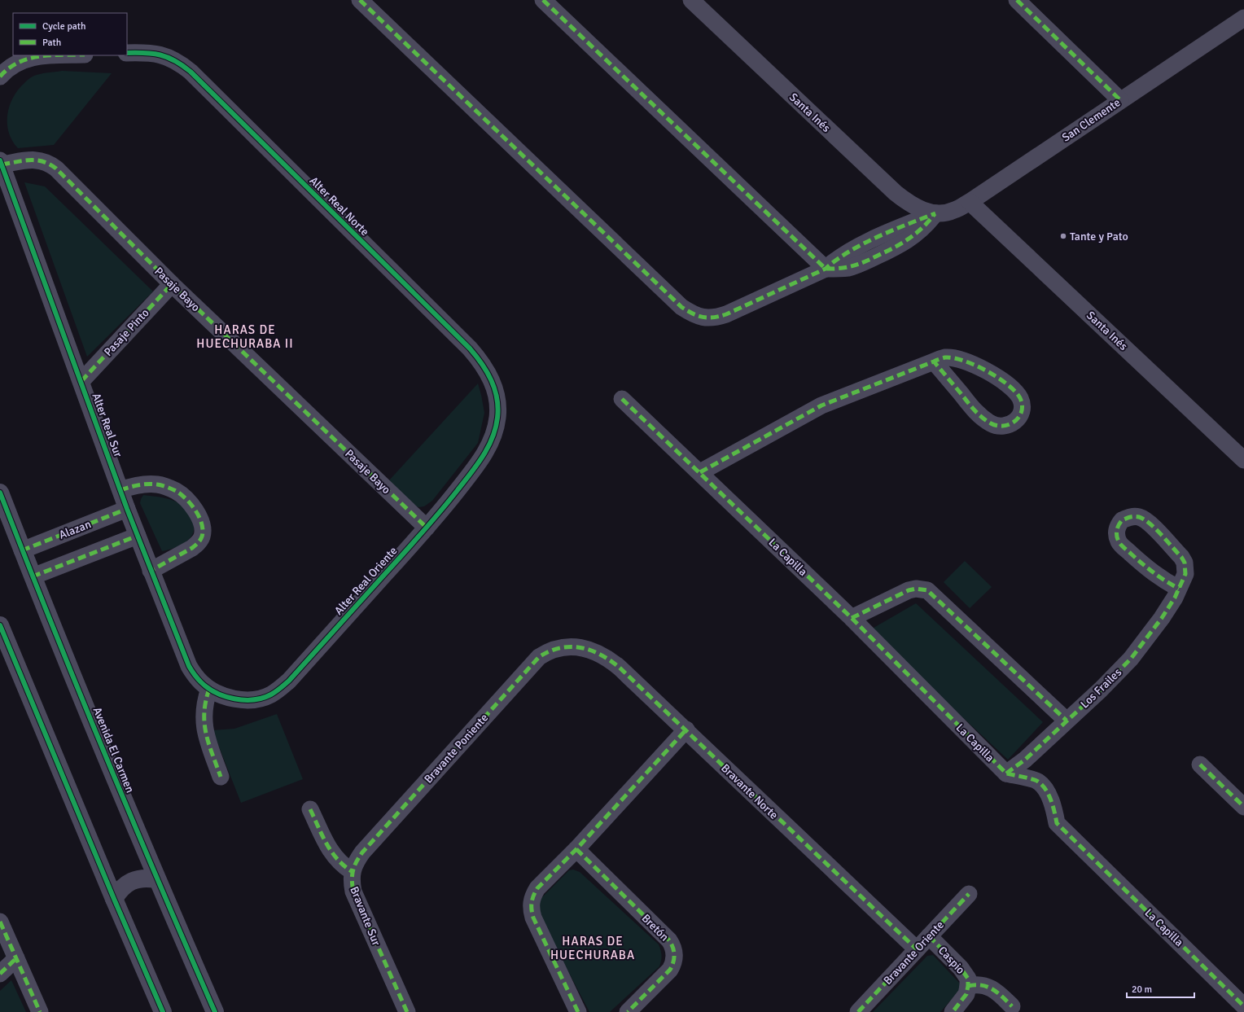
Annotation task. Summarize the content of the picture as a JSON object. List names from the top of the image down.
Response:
{
  "streets": {
    "street": [
      "Santa Inés",
      "San Clemente",
      "Alter Real Norte",
      "Pasaje Bayo",
      "Pasaje Pinto",
      "Alter Real Sur",
      "Alazan",
      "La Capilla",
      "Alter Real Oriente",
      "Los Frailes",
      "Bravante Poniente",
      "Avenida El Carmen",
      "Bravante Norte",
      "Bravante Sur",
      "Bretón",
      "Bravante Oriente",
      "Caspio"
    ]
  },
  "crossings": [
    ["Santa Inés", "San Clemente"],
    ["Alter Real Norte", "Alter Real Oriente"],
    ["Pasaje Bayo", "Pasaje Pinto"],
    ["Pasaje Bayo", "Alter Real Sur"],
    ["Pasaje Bayo", "Alter Real Oriente"],
    ["Pasaje Pinto", "Alter Real Sur"],
    ["Alter Real Sur", "Alazan"],
    ["Alter Real Sur", "Alter Real Oriente"],
    ["Alazan", "Avenida El Carmen"],
    ["La Capilla", "Los Frailes"],
    ["Bravante Poniente", "Bravante Norte"],
    ["Bravante Poniente", "Bravante Sur"],
    ["Bravante Norte", "Bravante Oriente"],
    ["Bravante Oriente", "Caspio"]
  ],
  "districts": ["HARAS DE HUECHURABA II", "HARAS DE HUECHURABA"],
  "places": ["Tante y Pato"],
  "legend": ["Cycle path", "Path"],
  "scale_bar": "20 m"
}
